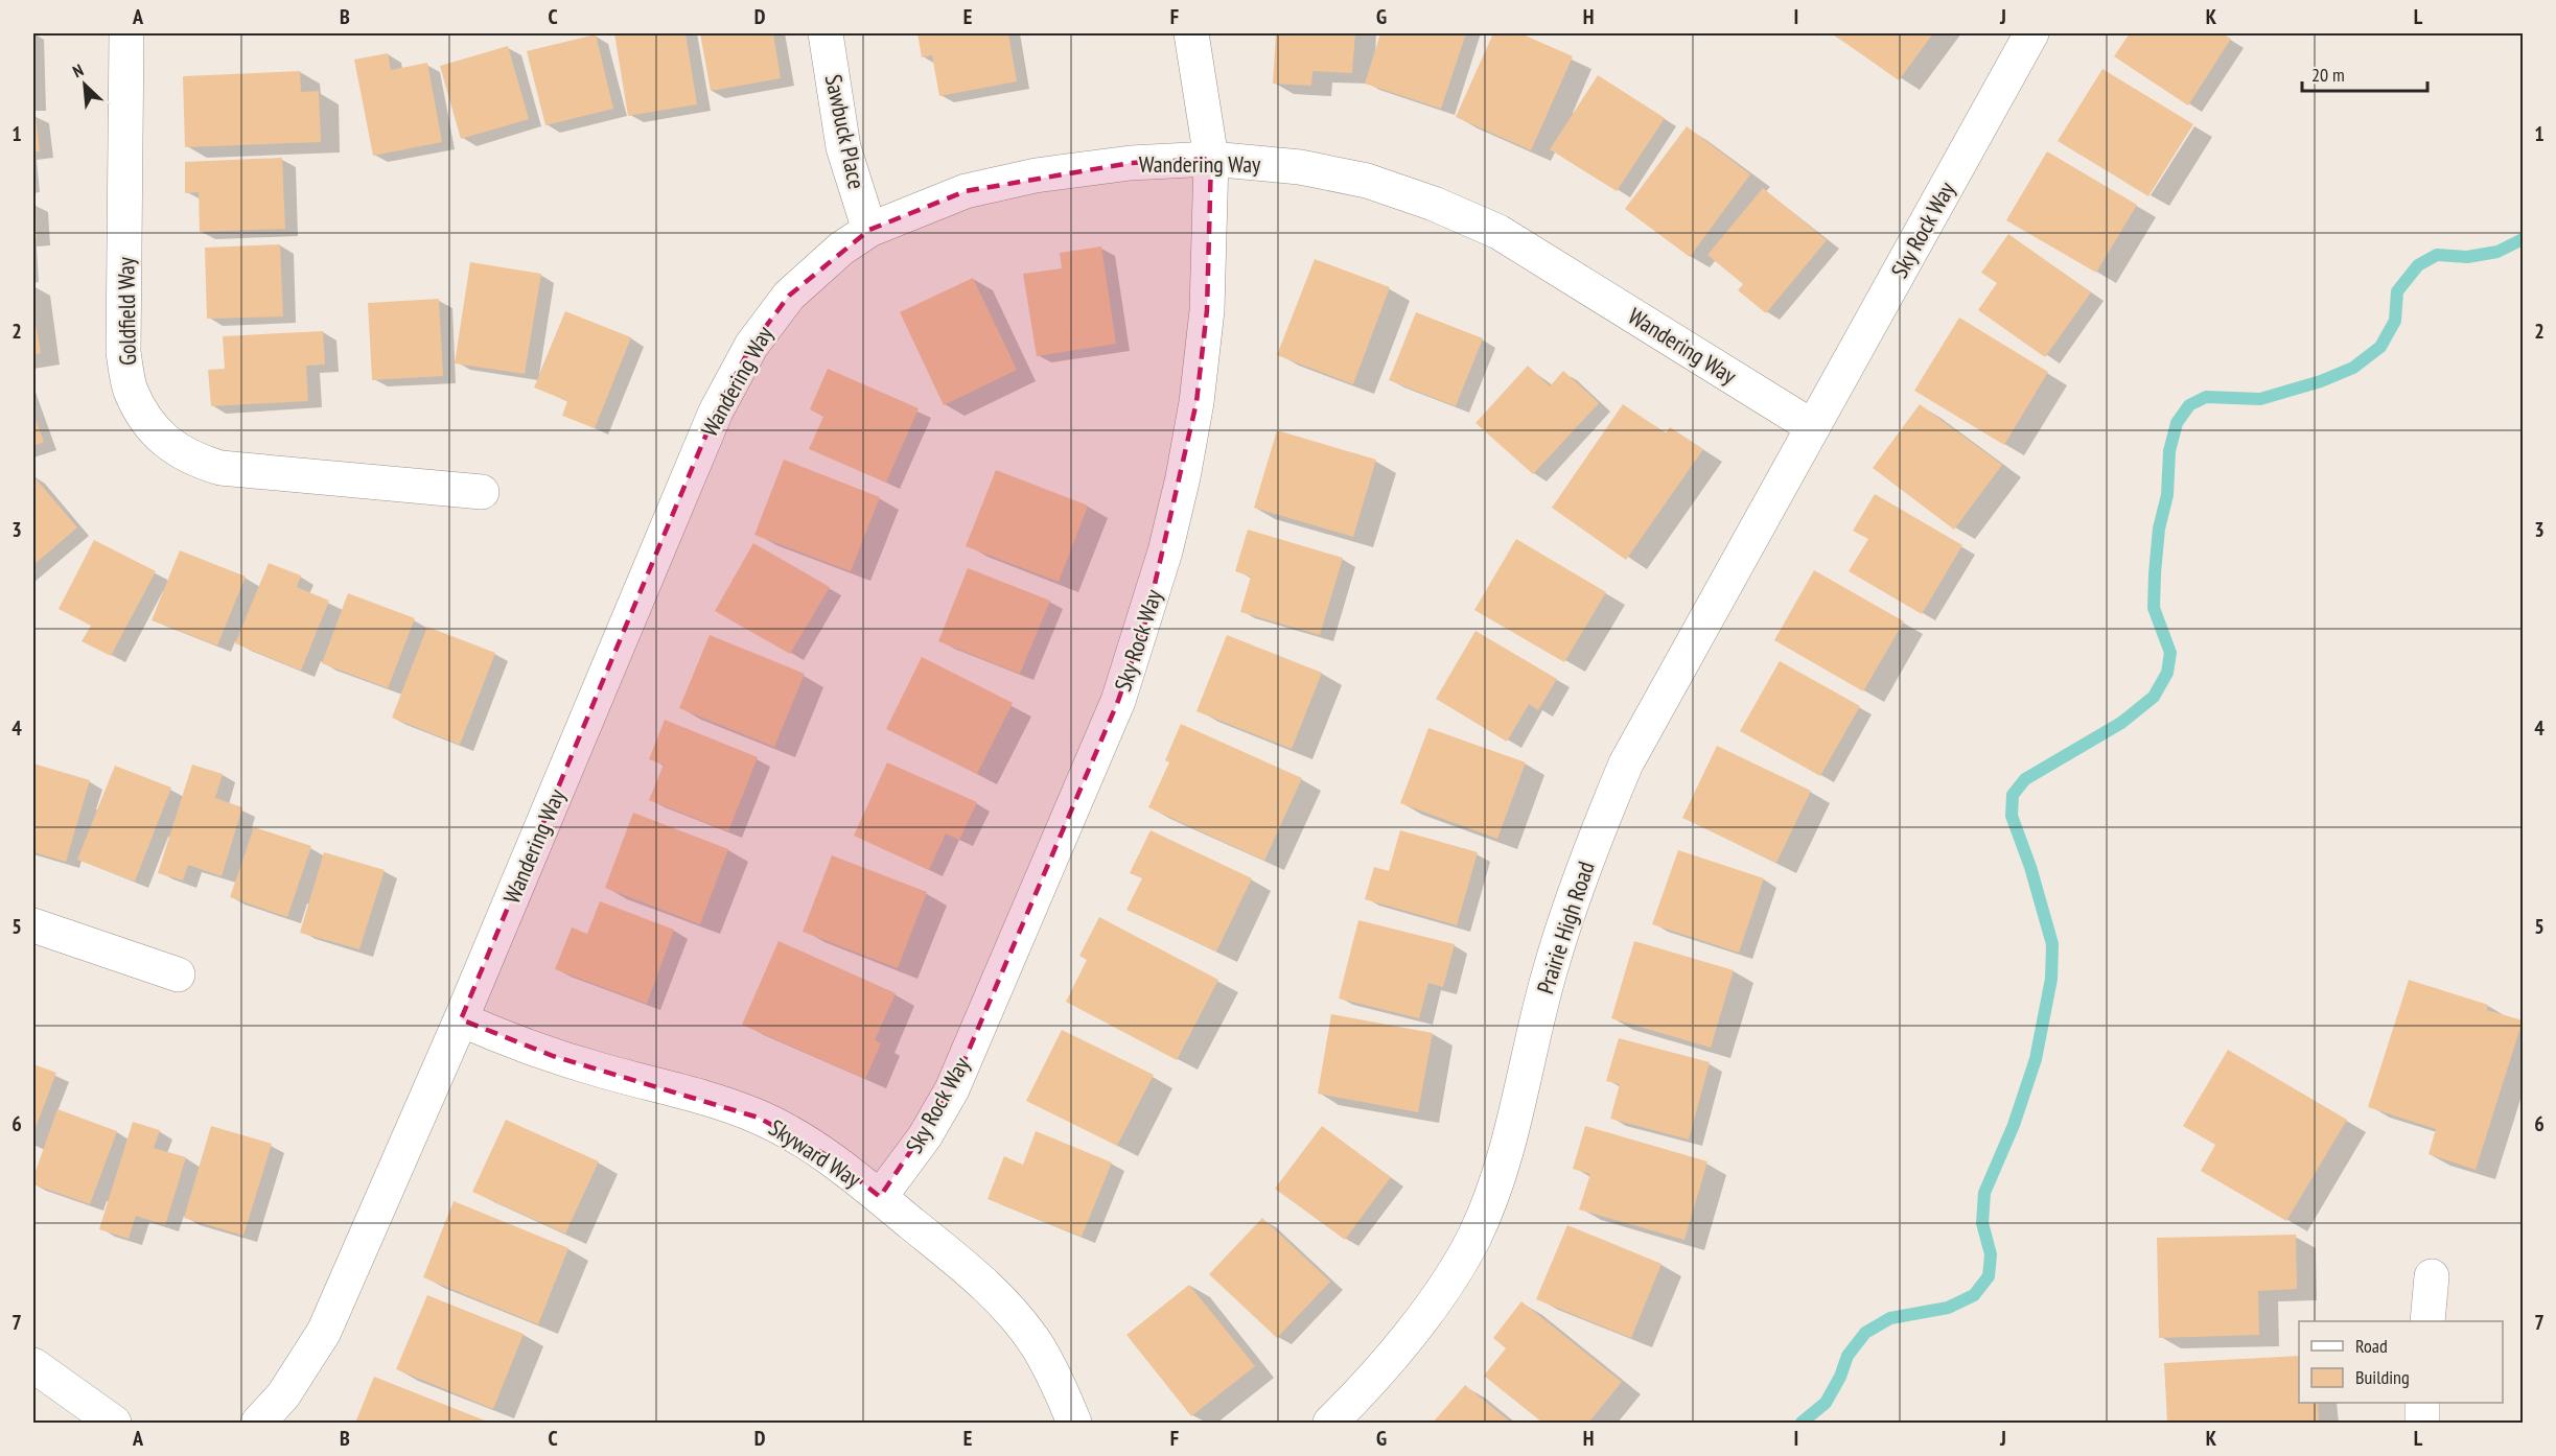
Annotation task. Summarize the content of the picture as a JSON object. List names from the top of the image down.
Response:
{
  "streets": {
    "street": [
      "Sawbuck Place",
      "Wandering Way",
      "Sky Rock Way",
      "Goldfield Way",
      "Prairie High Road",
      "Skyward Way"
    ]
  },
  "crossings": [
    ["Sawbuck Place", "Wandering Way"],
    ["Wandering Way", "Sky Rock Way"],
    ["Wandering Way", "Prairie High Road"],
    ["Wandering Way", "Skyward Way"],
    ["Sky Rock Way", "Prairie High Road"],
    ["Sky Rock Way", "Skyward Way"]
  ],
  "legend": ["Road", "Building"],
  "scale_bar": "20 m",
  "north": "top left",
  "grid": {
    "columns": [
      "A",
      "B",
      "C",
      "D",
      "E",
      "F",
      "G",
      "H",
      "I",
      "J",
      "K",
      "L"
    ],
    "rows": [
      "1",
      "2",
      "3",
      "4",
      "5",
      "6",
      "7"
    ]
  }
}
